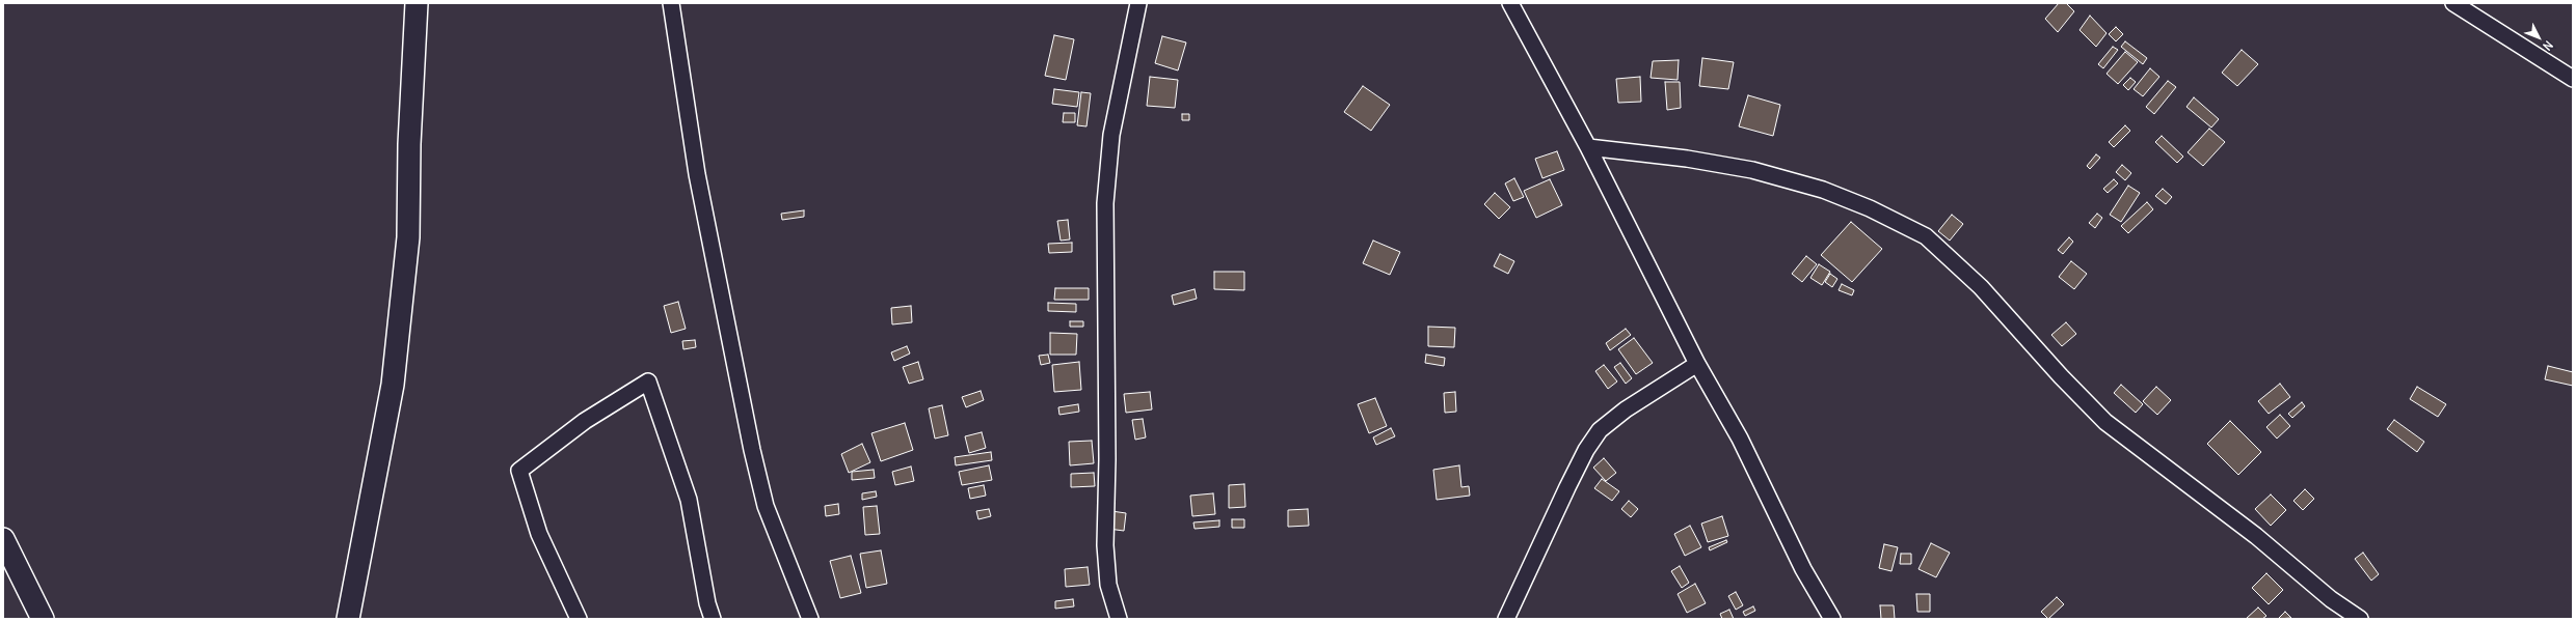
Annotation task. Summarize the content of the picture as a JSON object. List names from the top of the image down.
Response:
{
  "north": "bottom right"
}
